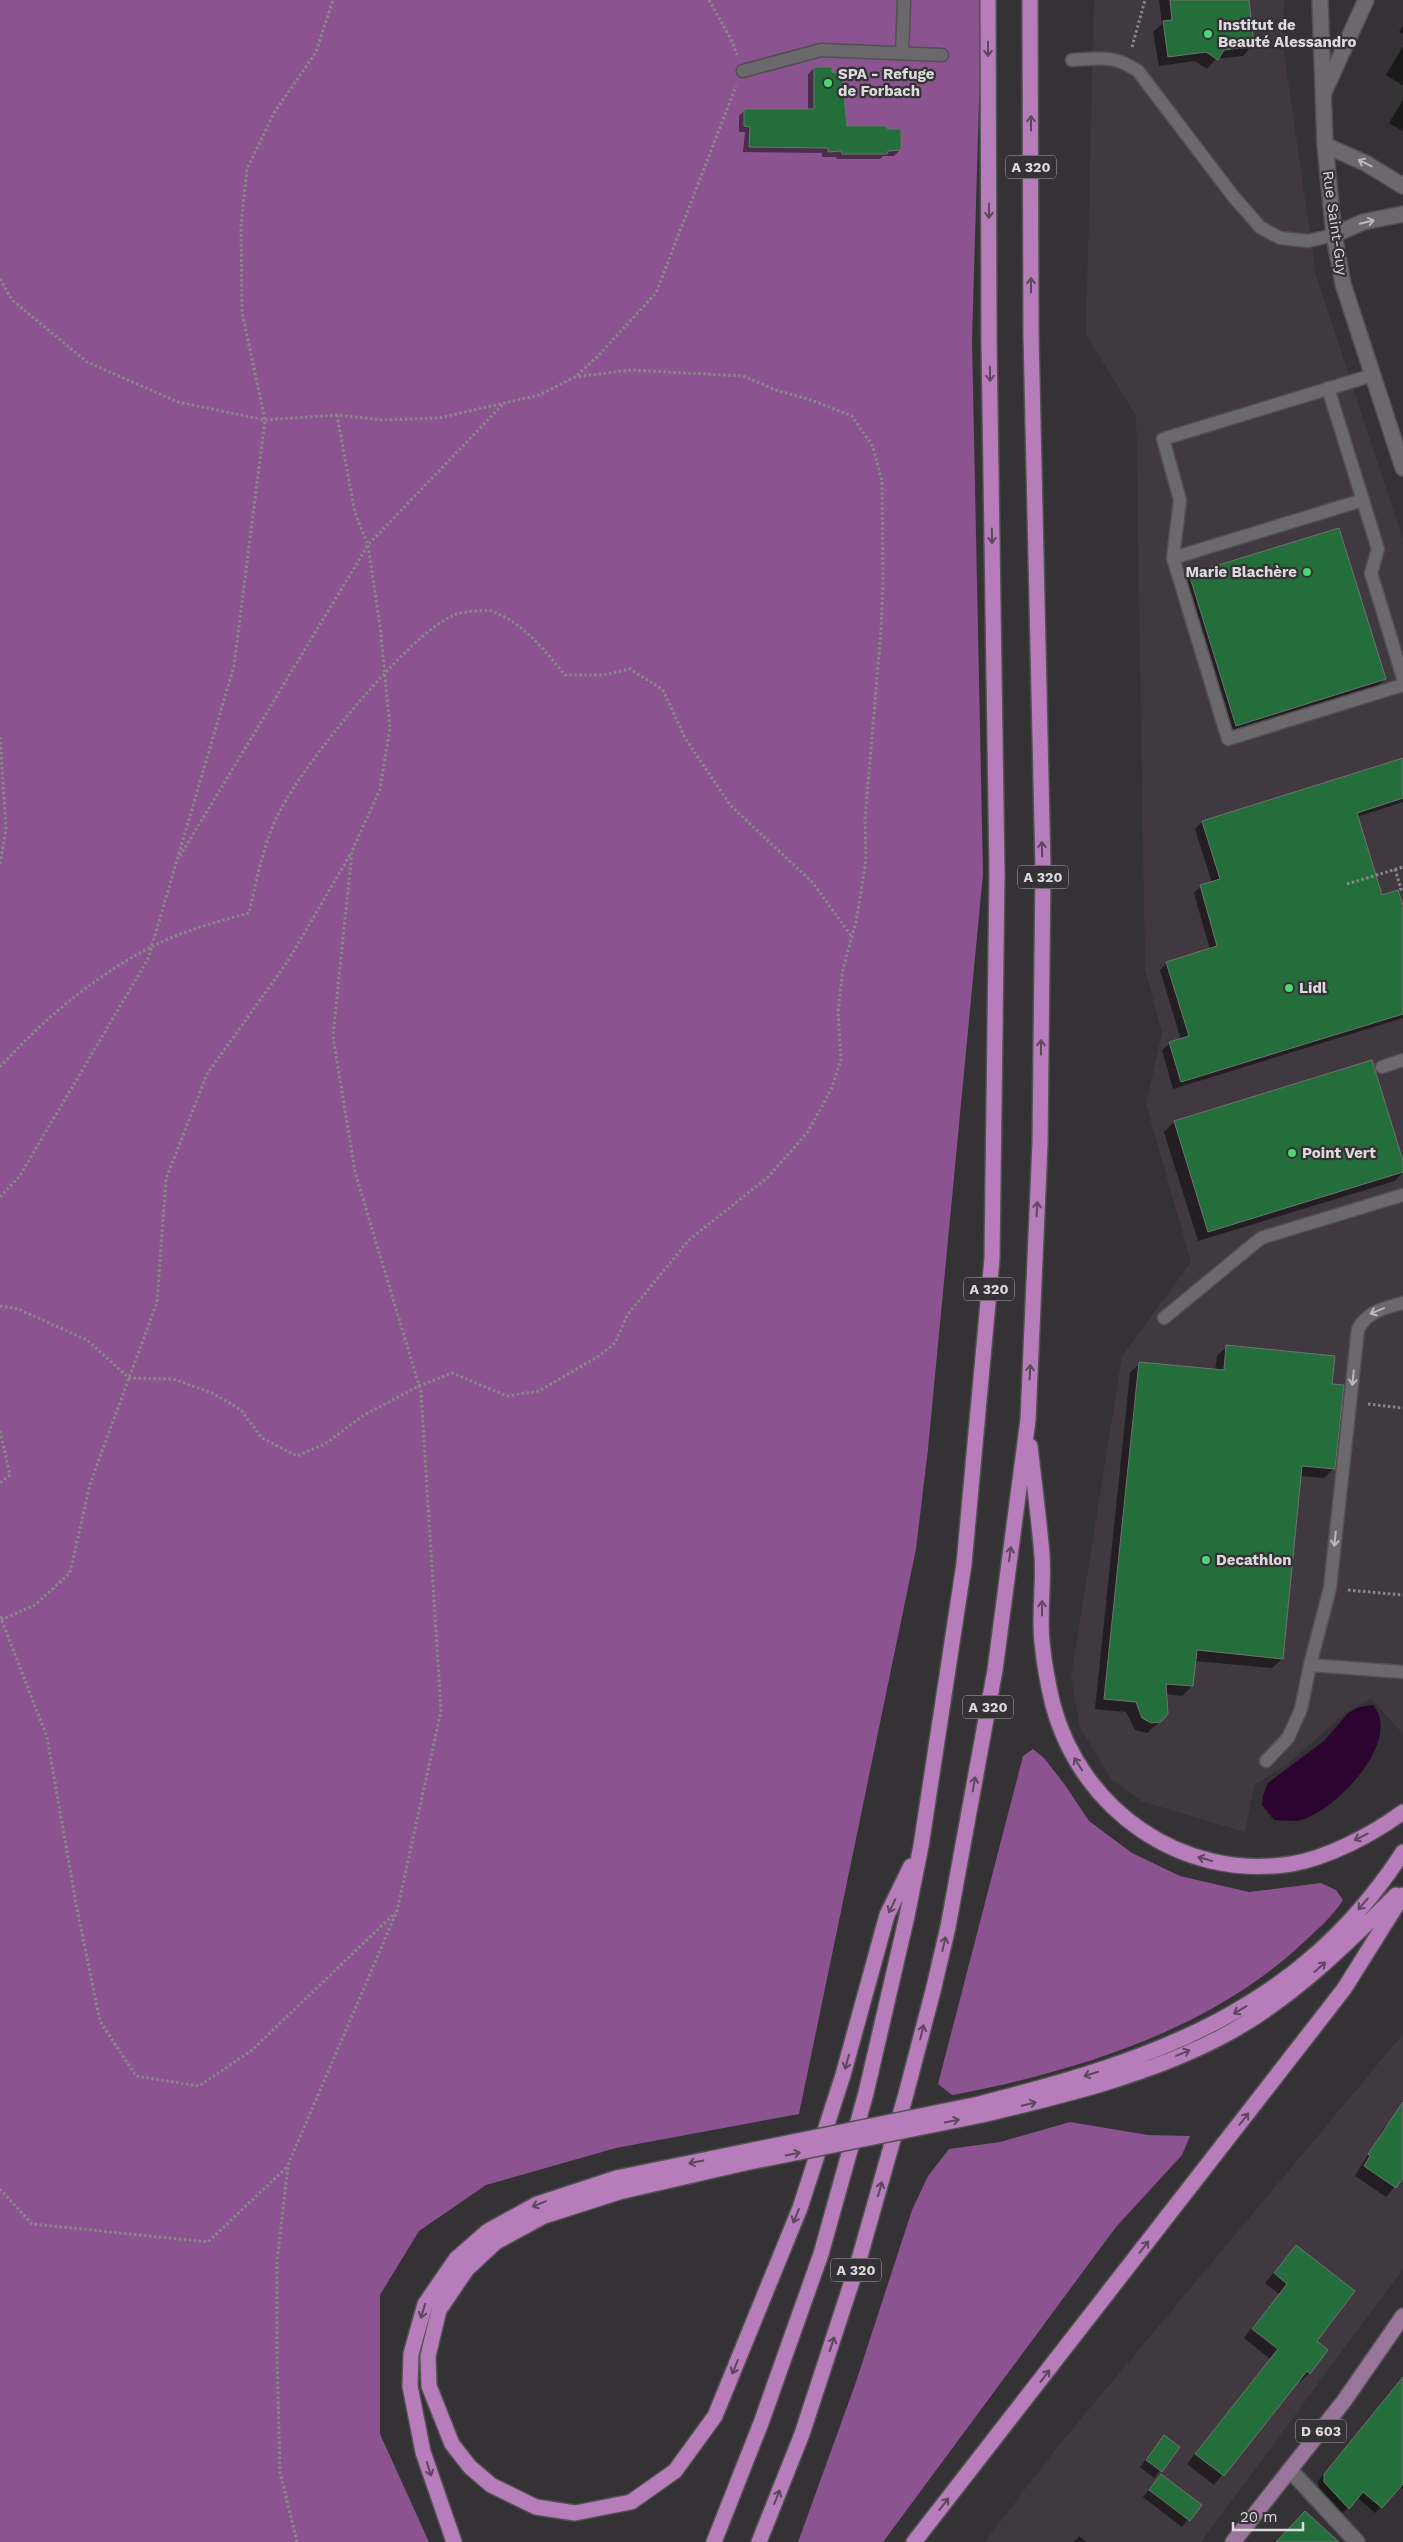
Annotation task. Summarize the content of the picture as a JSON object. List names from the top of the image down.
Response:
{
  "streets": {
    "highway": ["A 320"],
    "main road": ["D 603"],
    "street": ["Rue Saint-Guy"]
  },
  "places": [
    "Institut de Beauté Alessandro",
    "SPA - Refuge de Forbach",
    "Marie Blachère",
    "Lidl",
    "Point Vert",
    "Decathlon"
  ],
  "scale_bar": "20 m"
}
